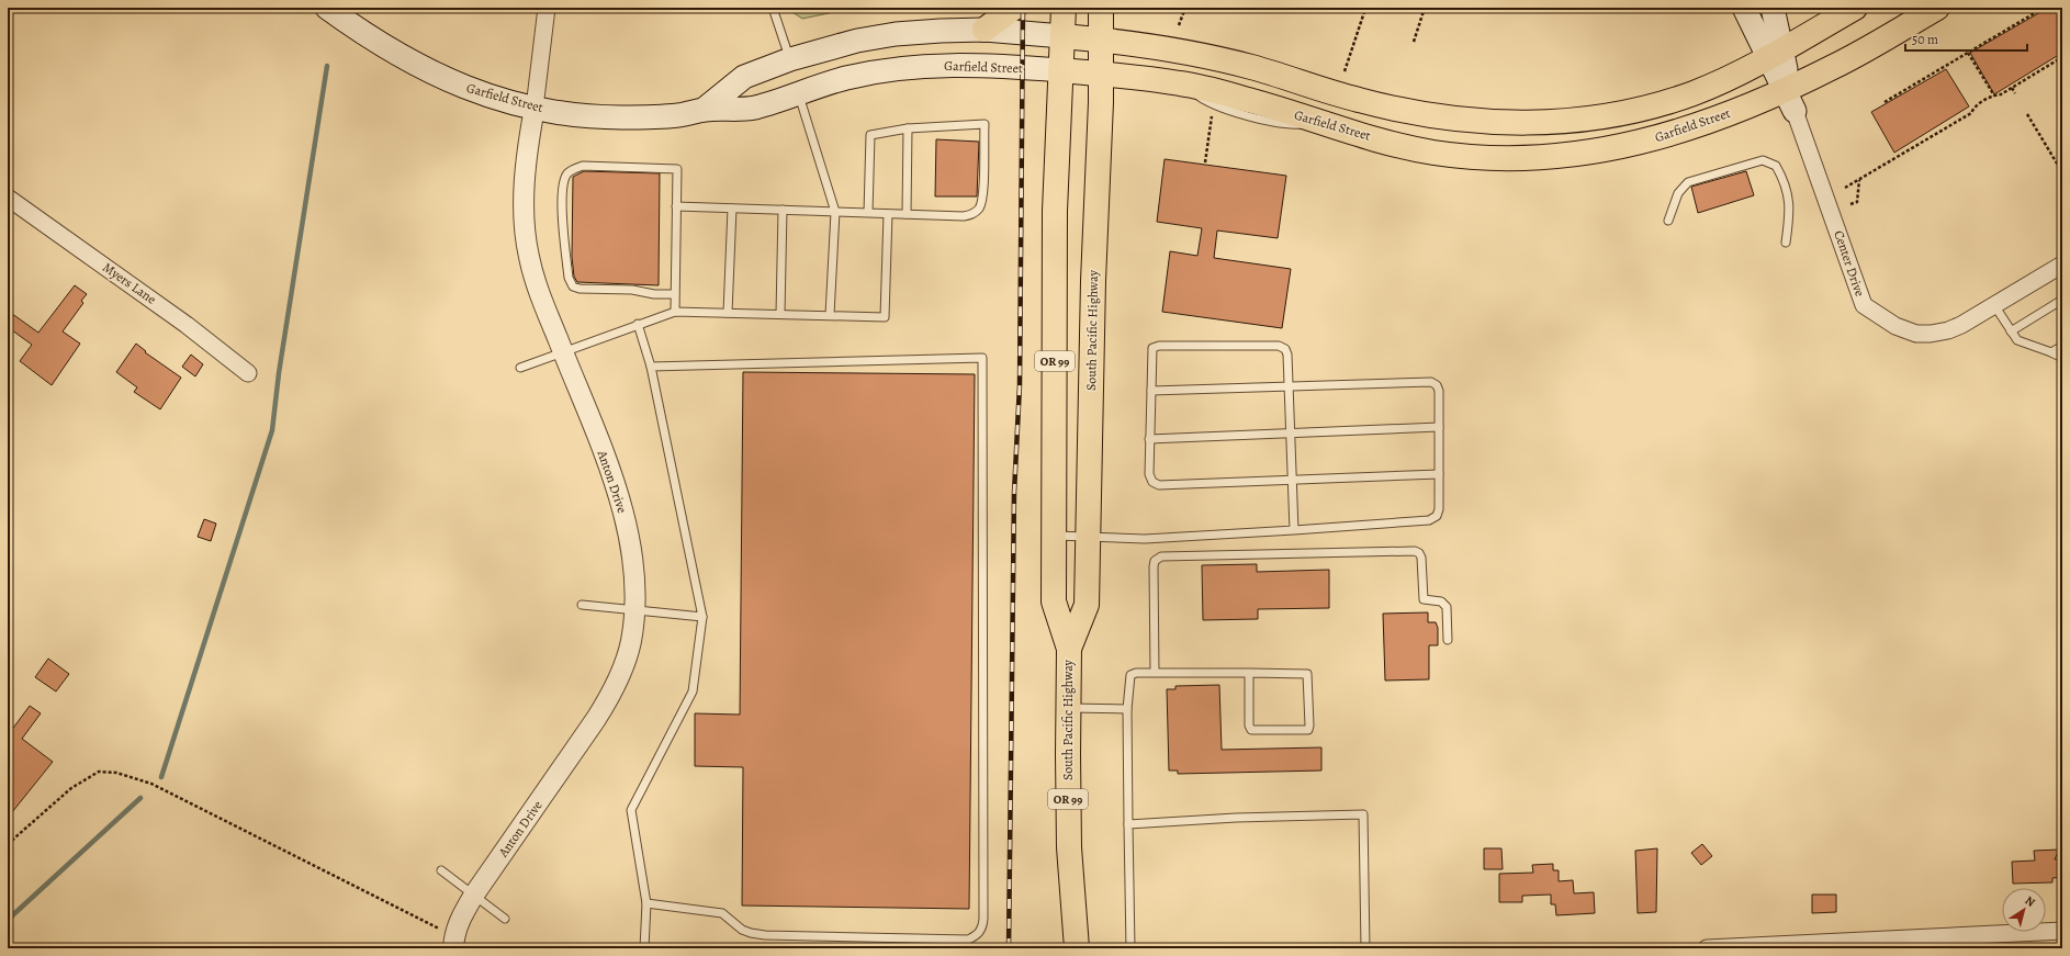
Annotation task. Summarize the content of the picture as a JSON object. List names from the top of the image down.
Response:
{
  "streets": {
    "main road": [
      "Garfield Street",
      "Center Drive",
      "South Pacific Highway",
      "OR 99"
    ],
    "street": ["Myers Lane", "Anton Drive"]
  },
  "crossings": [
    ["Garfield Street", "Center Drive"],
    ["Garfield Street", "South Pacific Highway"],
    ["Garfield Street", "Anton Drive"]
  ],
  "scale_bar": "50 m",
  "north": "top right"
}
